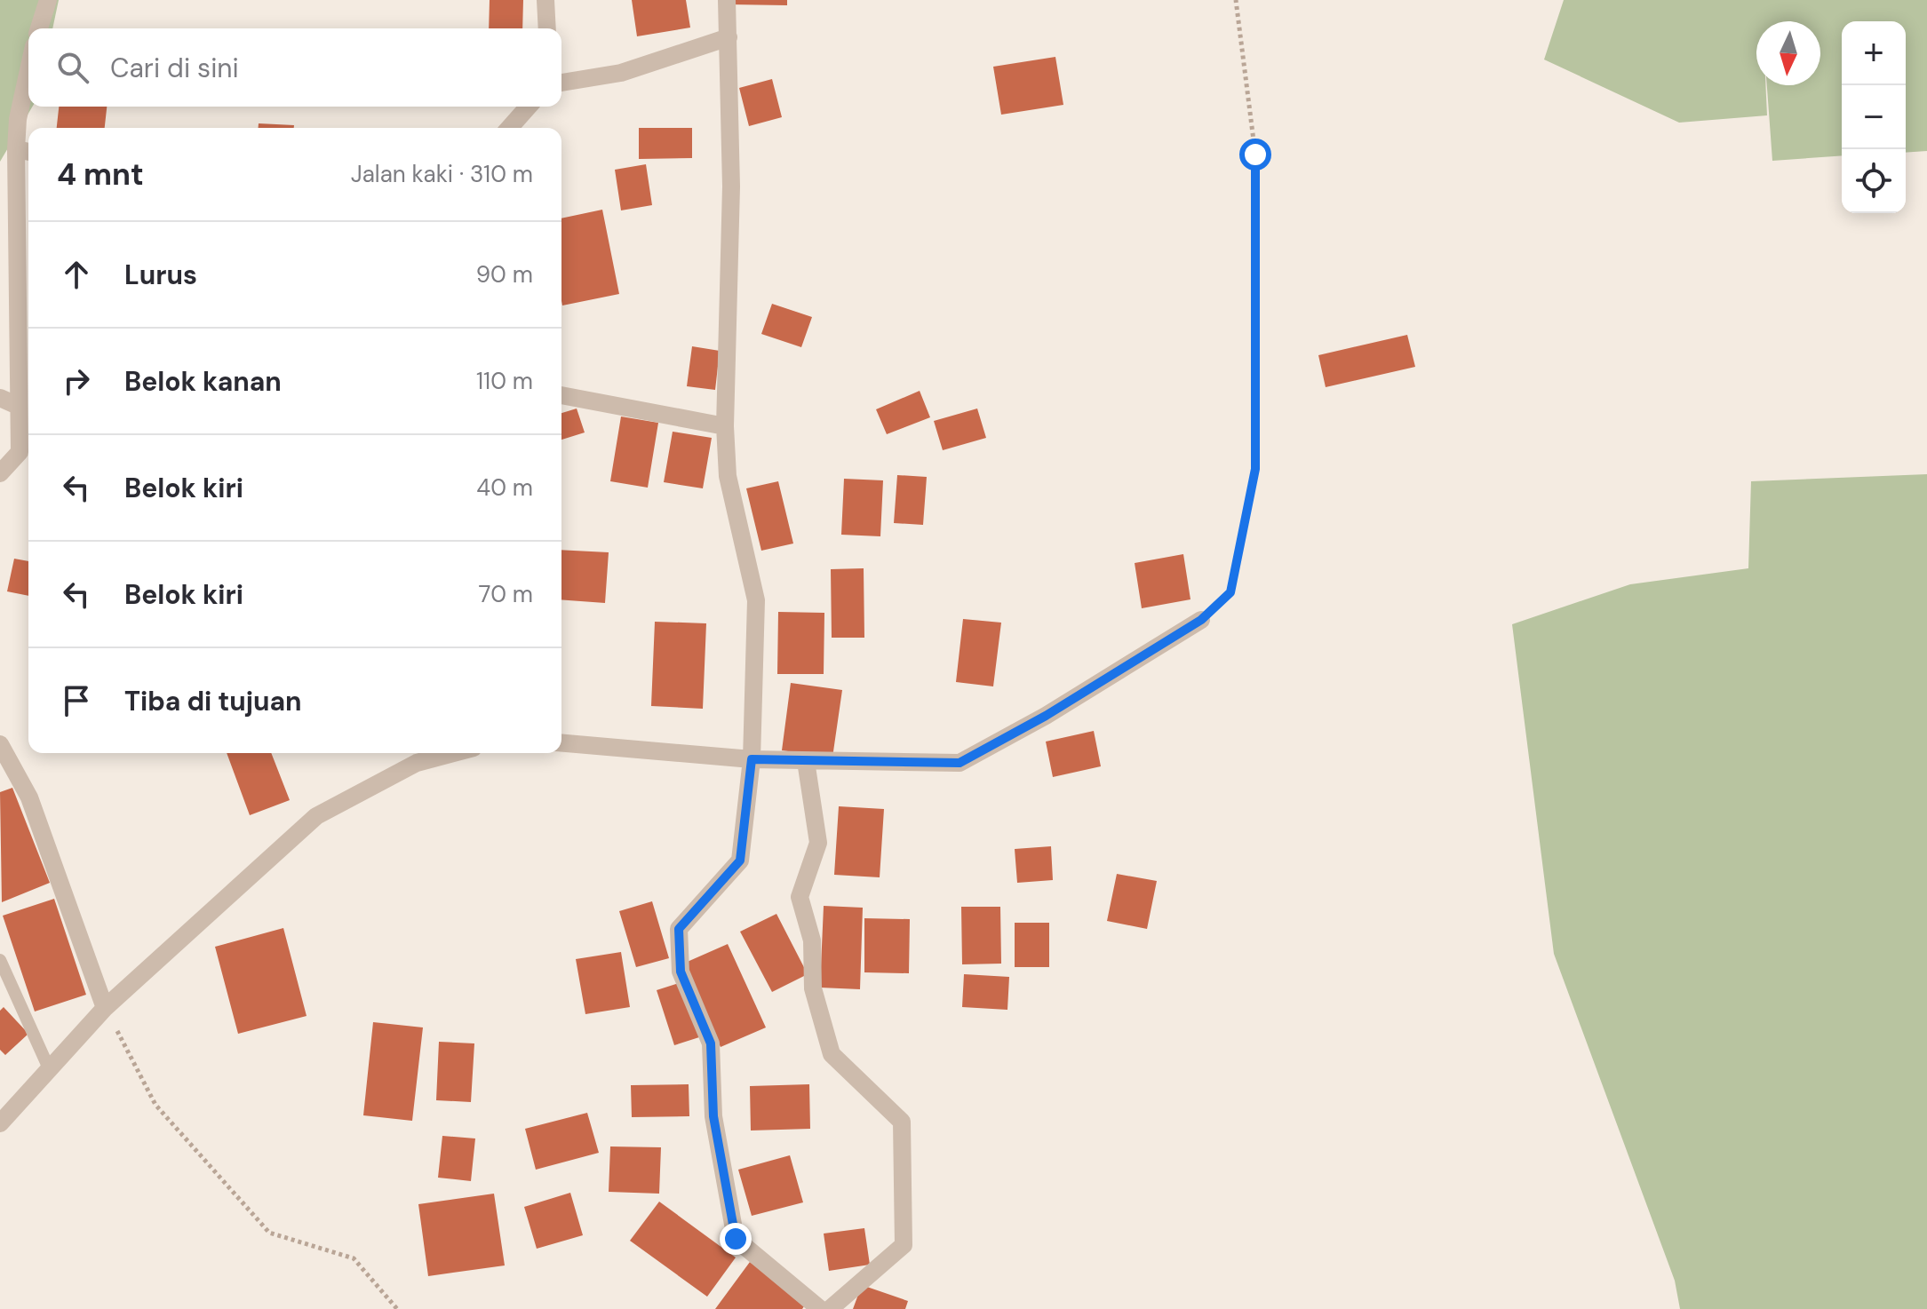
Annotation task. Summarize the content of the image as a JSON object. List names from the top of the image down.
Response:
{
  "north": "bottom",
  "page": {
    "map_buttons": ["+", "−"],
    "search": "Cari di sini",
    "heading": ["4 mnt", "Jalan kaki · 310 m"],
    "list": [
      ["Lurus", "90 m"],
      ["Belok kanan", "110 m"],
      ["Belok kiri", "40 m"],
      ["Belok kiri", "70 m"],
      "Tiba di tujuan"
    ]
  }
}
